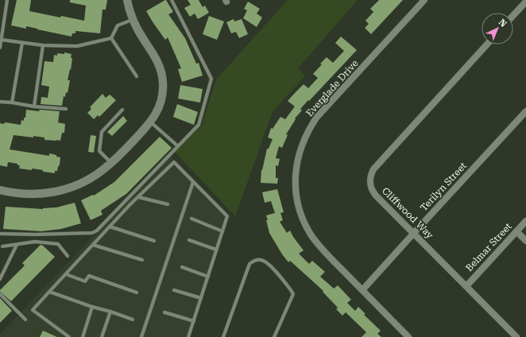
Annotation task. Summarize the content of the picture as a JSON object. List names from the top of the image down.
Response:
{
  "streets": {
    "street": [
      "Everglade Drive",
      "Terilyn Street",
      "Cliffwood Way",
      "Belmar Street"
    ]
  },
  "crossings": [
    ["Everglade Drive", "Terilyn Street"],
    ["Terilyn Street", "Cliffwood Way"],
    ["Cliffwood Way", "Belmar Street"]
  ],
  "north": "top right"
}
